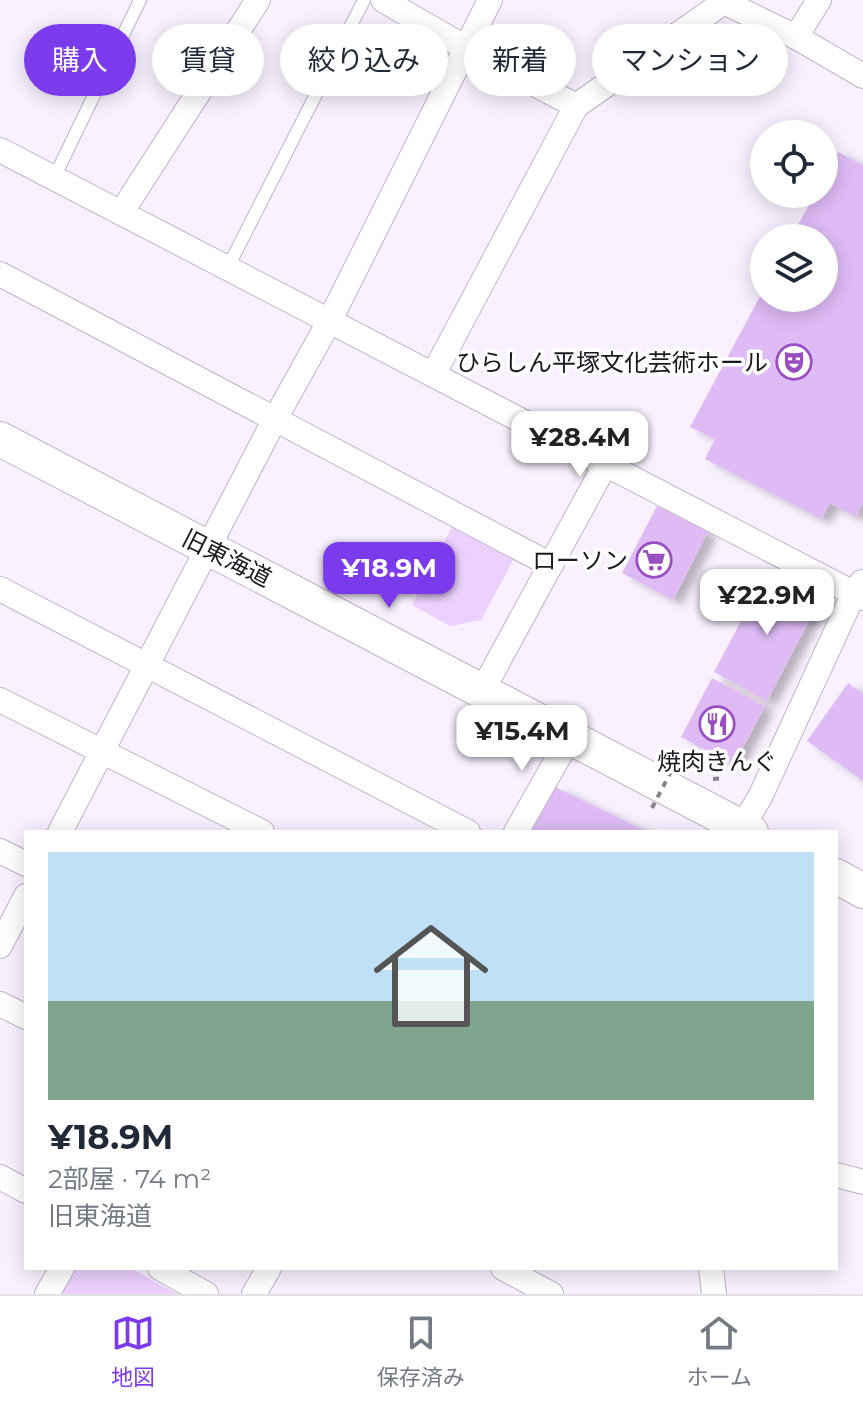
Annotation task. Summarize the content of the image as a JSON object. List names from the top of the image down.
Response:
{
  "streets": {
    "street": ["旧東海道"]
  },
  "places": {
    "theatre": ["ひらしん平塚文化芸術ホール"],
    "supermarket": ["ローソン"],
    "restaurant": ["焼肉きんぐ"]
  },
  "page": {
    "chip": [
      "購入",
      "賃貸",
      "絞り込み",
      "新着",
      "マンション"
    ],
    "price": [
      "¥28.4M",
      "¥18.9M",
      "¥22.9M",
      "¥15.4M"
    ],
    "list": [
      {
        "name": "¥18.9M",
        "note": "2部屋 · 74 m² · 旧東海道"
      }
    ],
    "tabs": ["地図", "保存済み", "ホーム"]
  }
}
